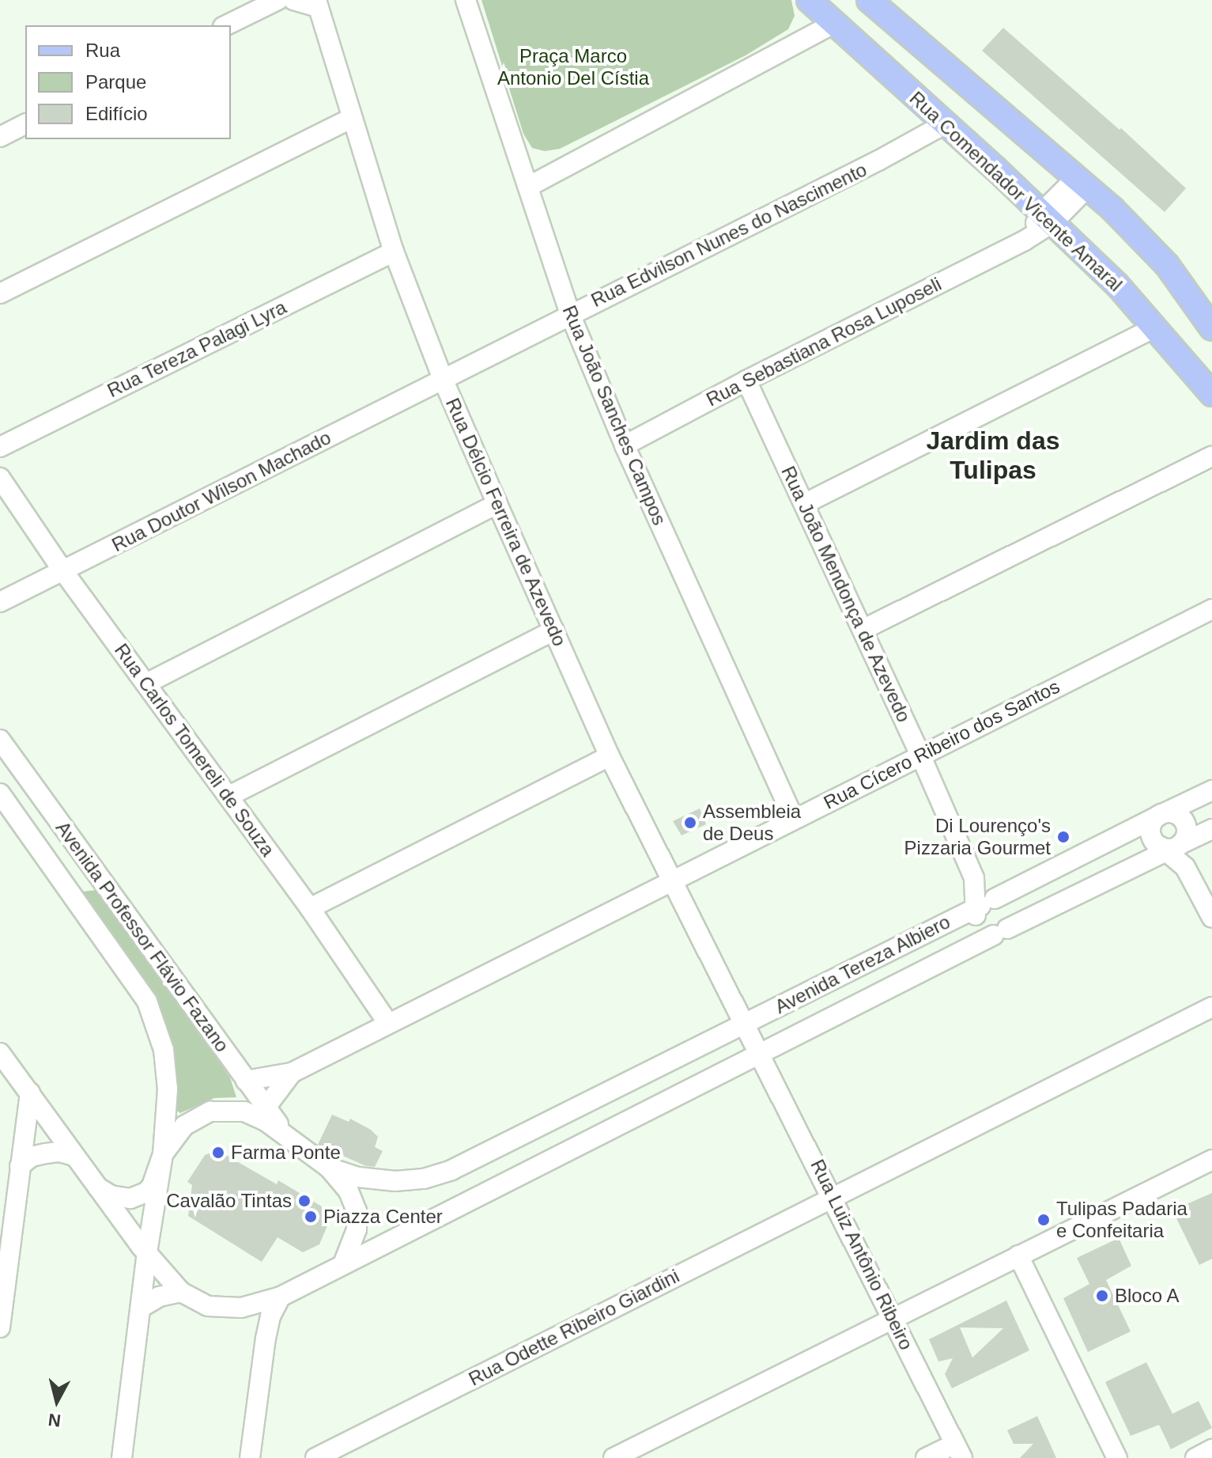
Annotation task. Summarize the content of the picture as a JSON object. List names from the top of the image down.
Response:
{
  "streets": {
    "main road": ["Rua Comendador Vicente Amaral"],
    "street": [
      "Rua Edvilson Nunes do Nascimento",
      "Rua Sebastiana Rosa Luposeli",
      "Rua Tereza Palagi Lyra",
      "Rua João Sanches Campos",
      "Rua Doutor Wilson Machado",
      "Rua Délcio Ferreira de Azevedo",
      "Rua João Mendonça de Azevedo",
      "Rua Cícero Ribeiro dos Santos",
      "Rua Carlos Tomereli de Souza",
      "Avenida Professor Flávio Fazano",
      "Avenida Tereza Albiero",
      "Rua Luiz Antônio Ribeiro",
      "Rua Odette Ribeiro Giardini"
    ]
  },
  "crossings": [
    ["Rua Comendador Vicente Amaral", "Rua Edvilson Nunes do Nascimento"],
    ["Rua Comendador Vicente Amaral", "Rua Sebastiana Rosa Luposeli"],
    ["Rua Edvilson Nunes do Nascimento", "Rua João Sanches Campos"],
    ["Rua Edvilson Nunes do Nascimento", "Rua Doutor Wilson Machado"],
    ["Rua Edvilson Nunes do Nascimento", "Rua Délcio Ferreira de Azevedo"],
    ["Rua Sebastiana Rosa Luposeli", "Rua João Sanches Campos"],
    ["Rua Sebastiana Rosa Luposeli", "Rua João Mendonça de Azevedo"],
    ["Rua Tereza Palagi Lyra", "Rua Délcio Ferreira de Azevedo"],
    ["Rua João Sanches Campos", "Rua Cícero Ribeiro dos Santos"],
    ["Rua Doutor Wilson Machado", "Rua Délcio Ferreira de Azevedo"],
    ["Rua Doutor Wilson Machado", "Rua Carlos Tomereli de Souza"],
    ["Rua Délcio Ferreira de Azevedo", "Rua Cícero Ribeiro dos Santos"],
    ["Rua Délcio Ferreira de Azevedo", "Avenida Tereza Albiero"],
    ["Rua Délcio Ferreira de Azevedo", "Rua Luiz Antônio Ribeiro"],
    ["Rua João Mendonça de Azevedo", "Rua Cícero Ribeiro dos Santos"],
    ["Rua João Mendonça de Azevedo", "Avenida Tereza Albiero"],
    ["Rua Cícero Ribeiro dos Santos", "Rua Carlos Tomereli de Souza"],
    ["Avenida Professor Flávio Fazano", "Avenida Tereza Albiero"],
    ["Avenida Tereza Albiero", "Rua Luiz Antônio Ribeiro"],
    ["Rua Luiz Antônio Ribeiro", "Rua Odette Ribeiro Giardini"]
  ],
  "districts": ["Jardim das Tulipas"],
  "parks": ["Praça Marco Antonio Del Cístia"],
  "places": [
    "Assembleia de Deus",
    "Di Lourenço's Pizzaria Gourmet",
    "Farma Ponte",
    "Cavalão Tintas",
    "Piazza Center",
    "Tulipas Padaria e Confeitaria",
    "Bloco A"
  ],
  "legend": ["Rua", "Parque", "Edifício"],
  "north": "bottom"
}
